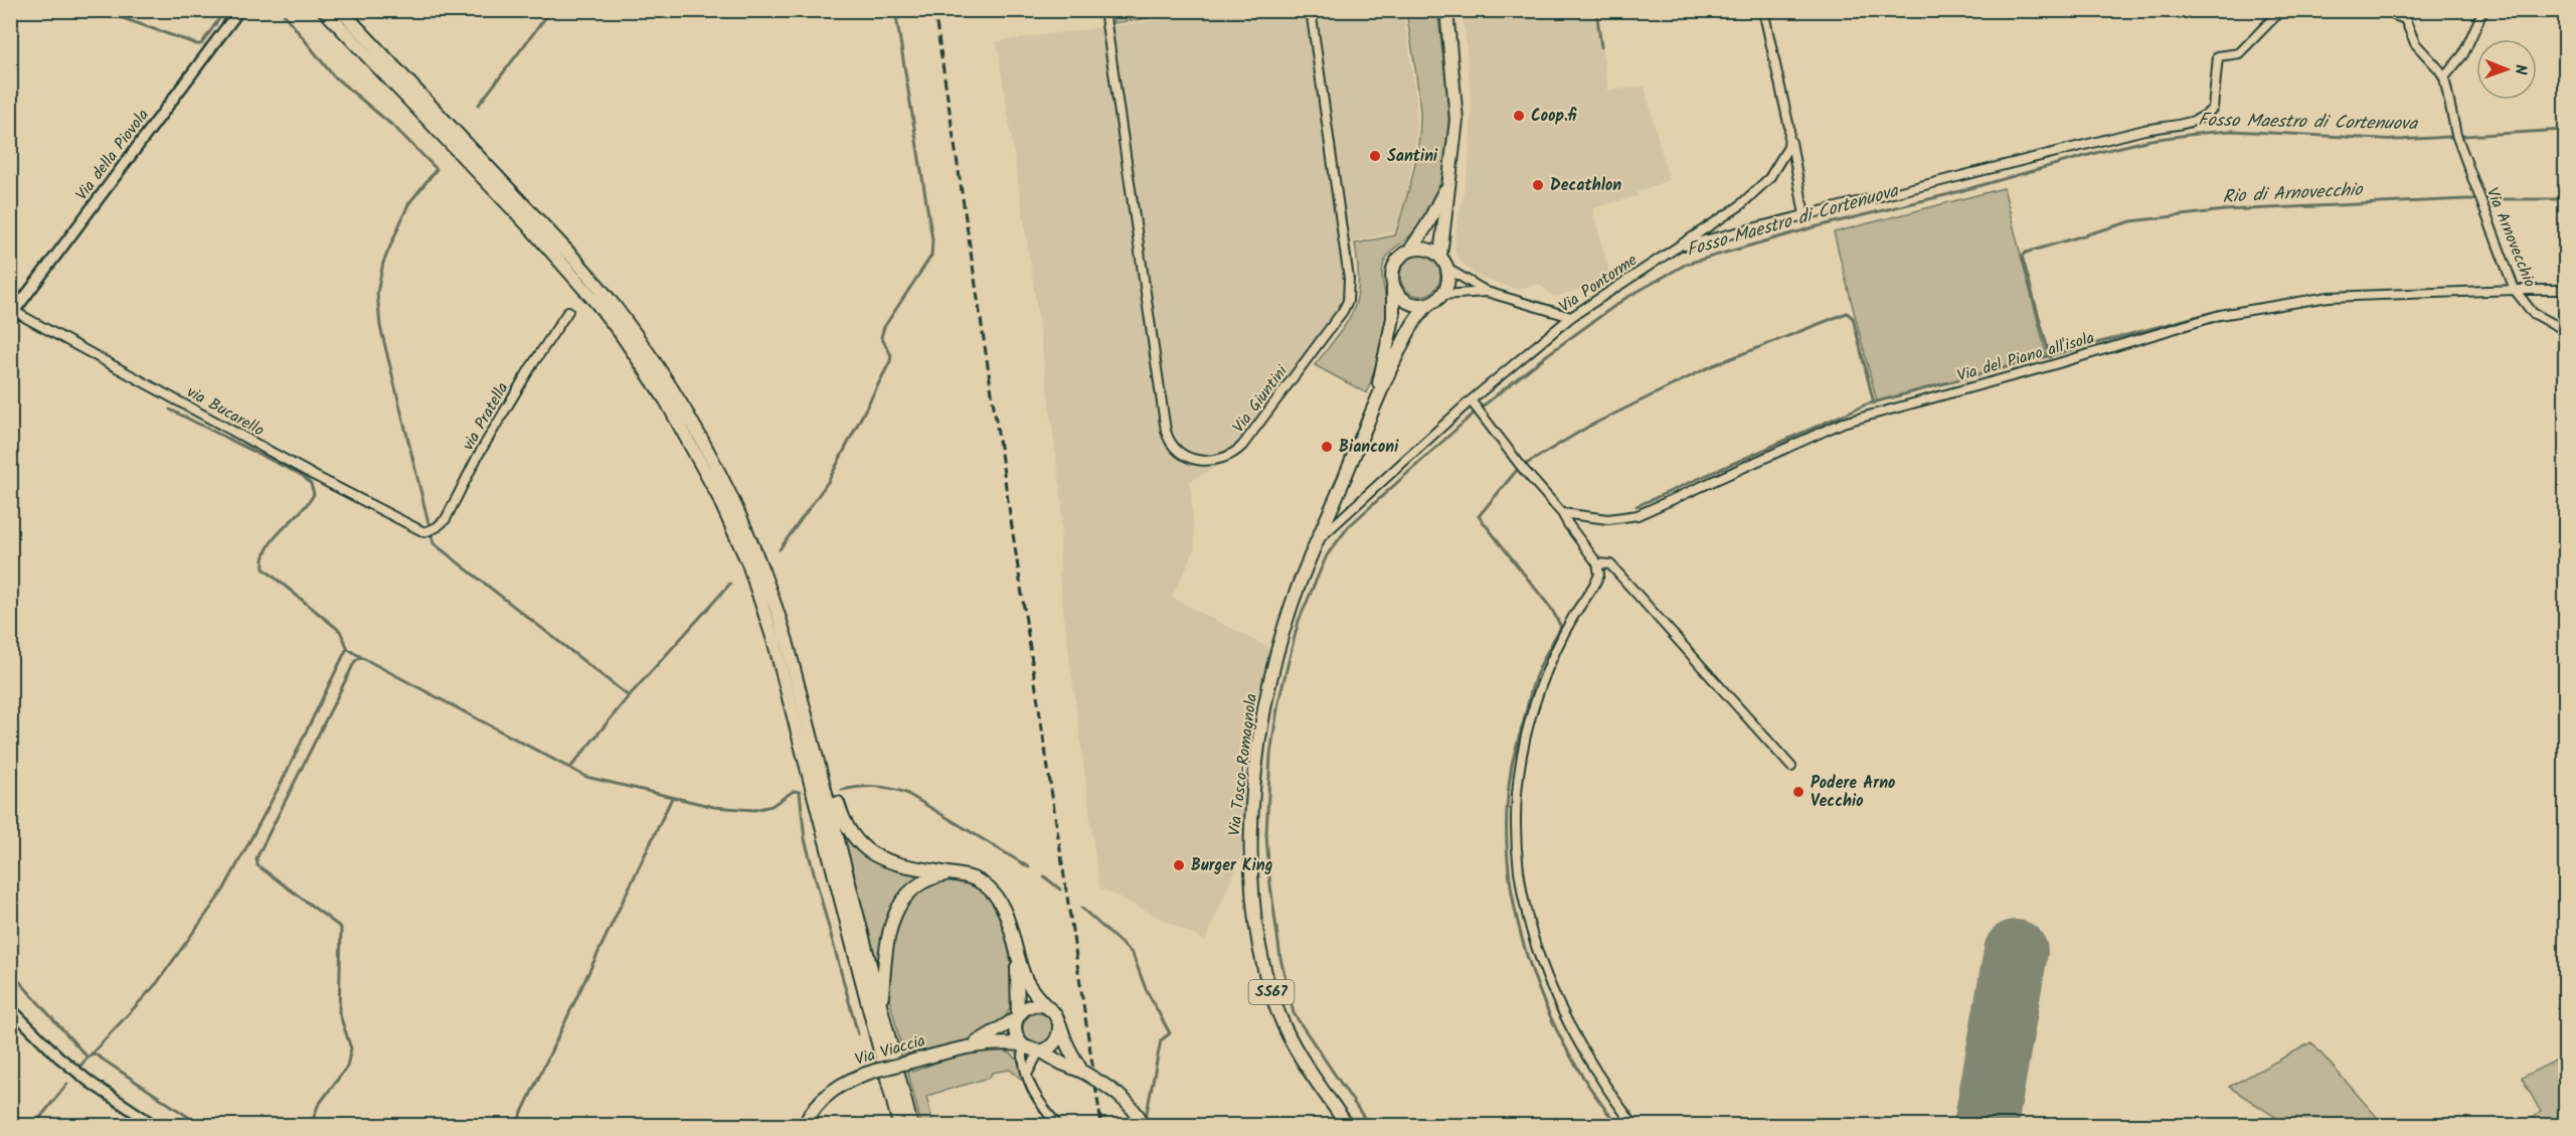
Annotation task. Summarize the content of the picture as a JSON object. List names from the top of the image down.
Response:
{
  "streets": {
    "main road": ["Via Tosco-Romagnola", "SS67", "Via Viaccia"],
    "street": [
      "Via della Piovola",
      "Via Arnovecchio",
      "Via Pontorme",
      "Via del Piano all'isola",
      "Via Giuntini",
      "via Bucarello",
      "via Pratella"
    ]
  },
  "crossings": [
    ["Via della Piovola", "via Bucarello"],
    ["Via Arnovecchio", "Via del Piano all'isola"],
    ["Via Pontorme", "Via Tosco-Romagnola"],
    ["via Bucarello", "via Pratella"]
  ],
  "water": ["Fosso Maestro di Cortenuova", "Rio di Arnovecchio"],
  "places": [
    "Coop.fi",
    "Santini",
    "Decathlon",
    "Bianconi",
    "Podere Arno Vecchio",
    "Burger King"
  ],
  "north": "right"
}
